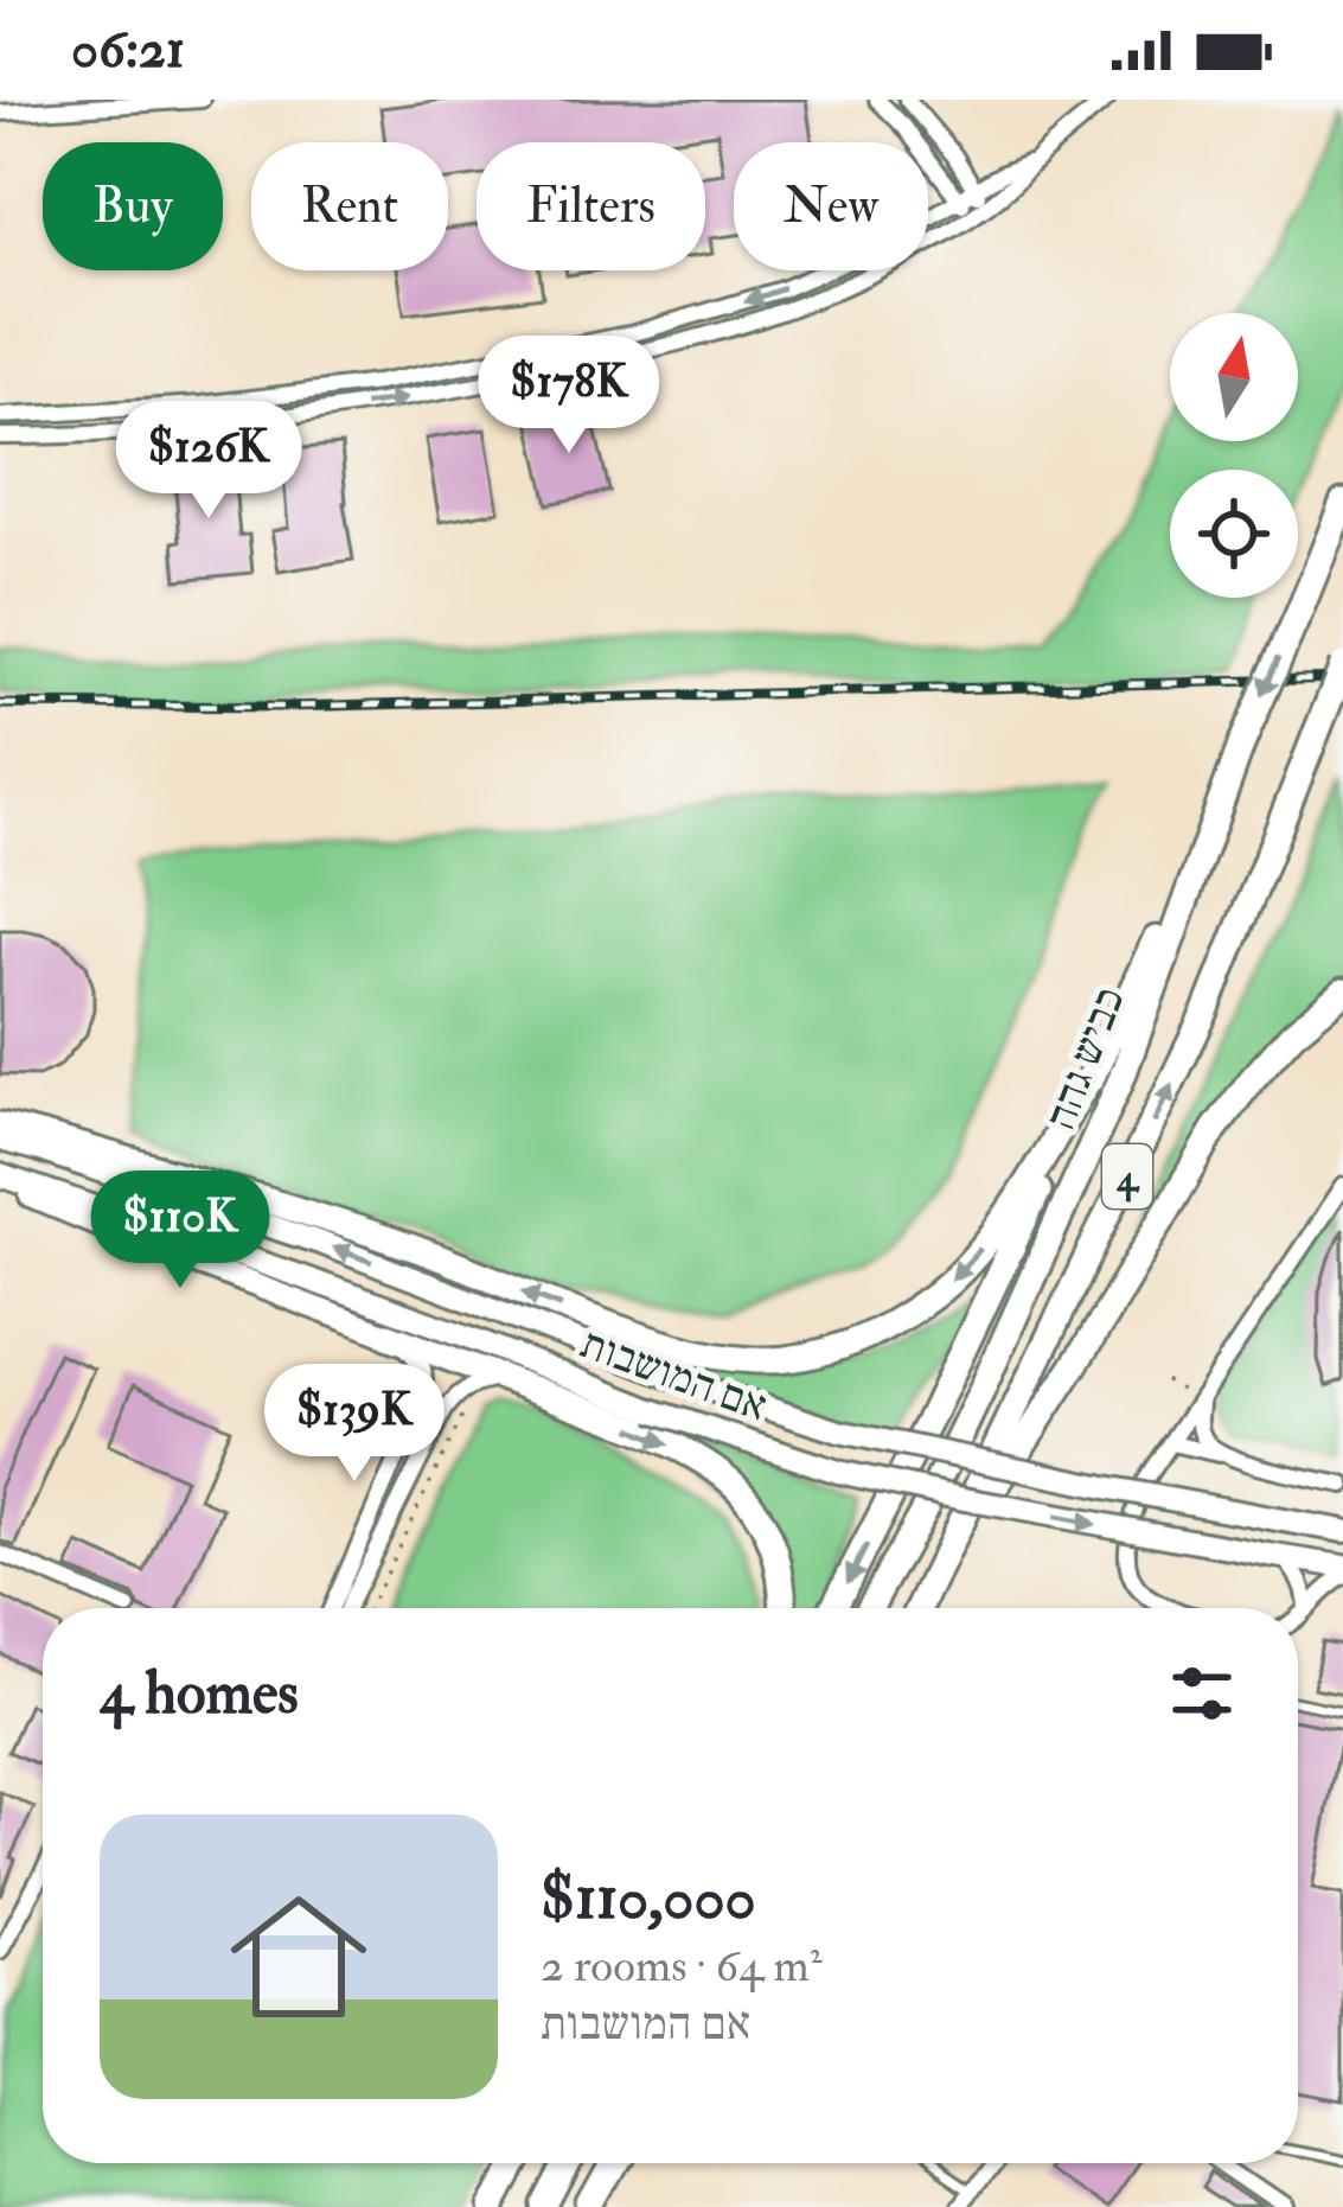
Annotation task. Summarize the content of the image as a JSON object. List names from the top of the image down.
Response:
{
  "streets": {
    "highway": ["כביש גהה", "4"],
    "main road": ["אם המושבות"]
  },
  "north": "top",
  "page": {
    "status": "06:21",
    "chip": [
      "Buy",
      "Rent",
      "Filters",
      "New"
    ],
    "price": [
      "$178K",
      "$126K",
      "$110K",
      "$139K"
    ],
    "heading": "4 homes",
    "list": [
      {
        "name": "$110,000",
        "note": "2 rooms · 64 m² · אם המושבות"
      }
    ]
  }
}
